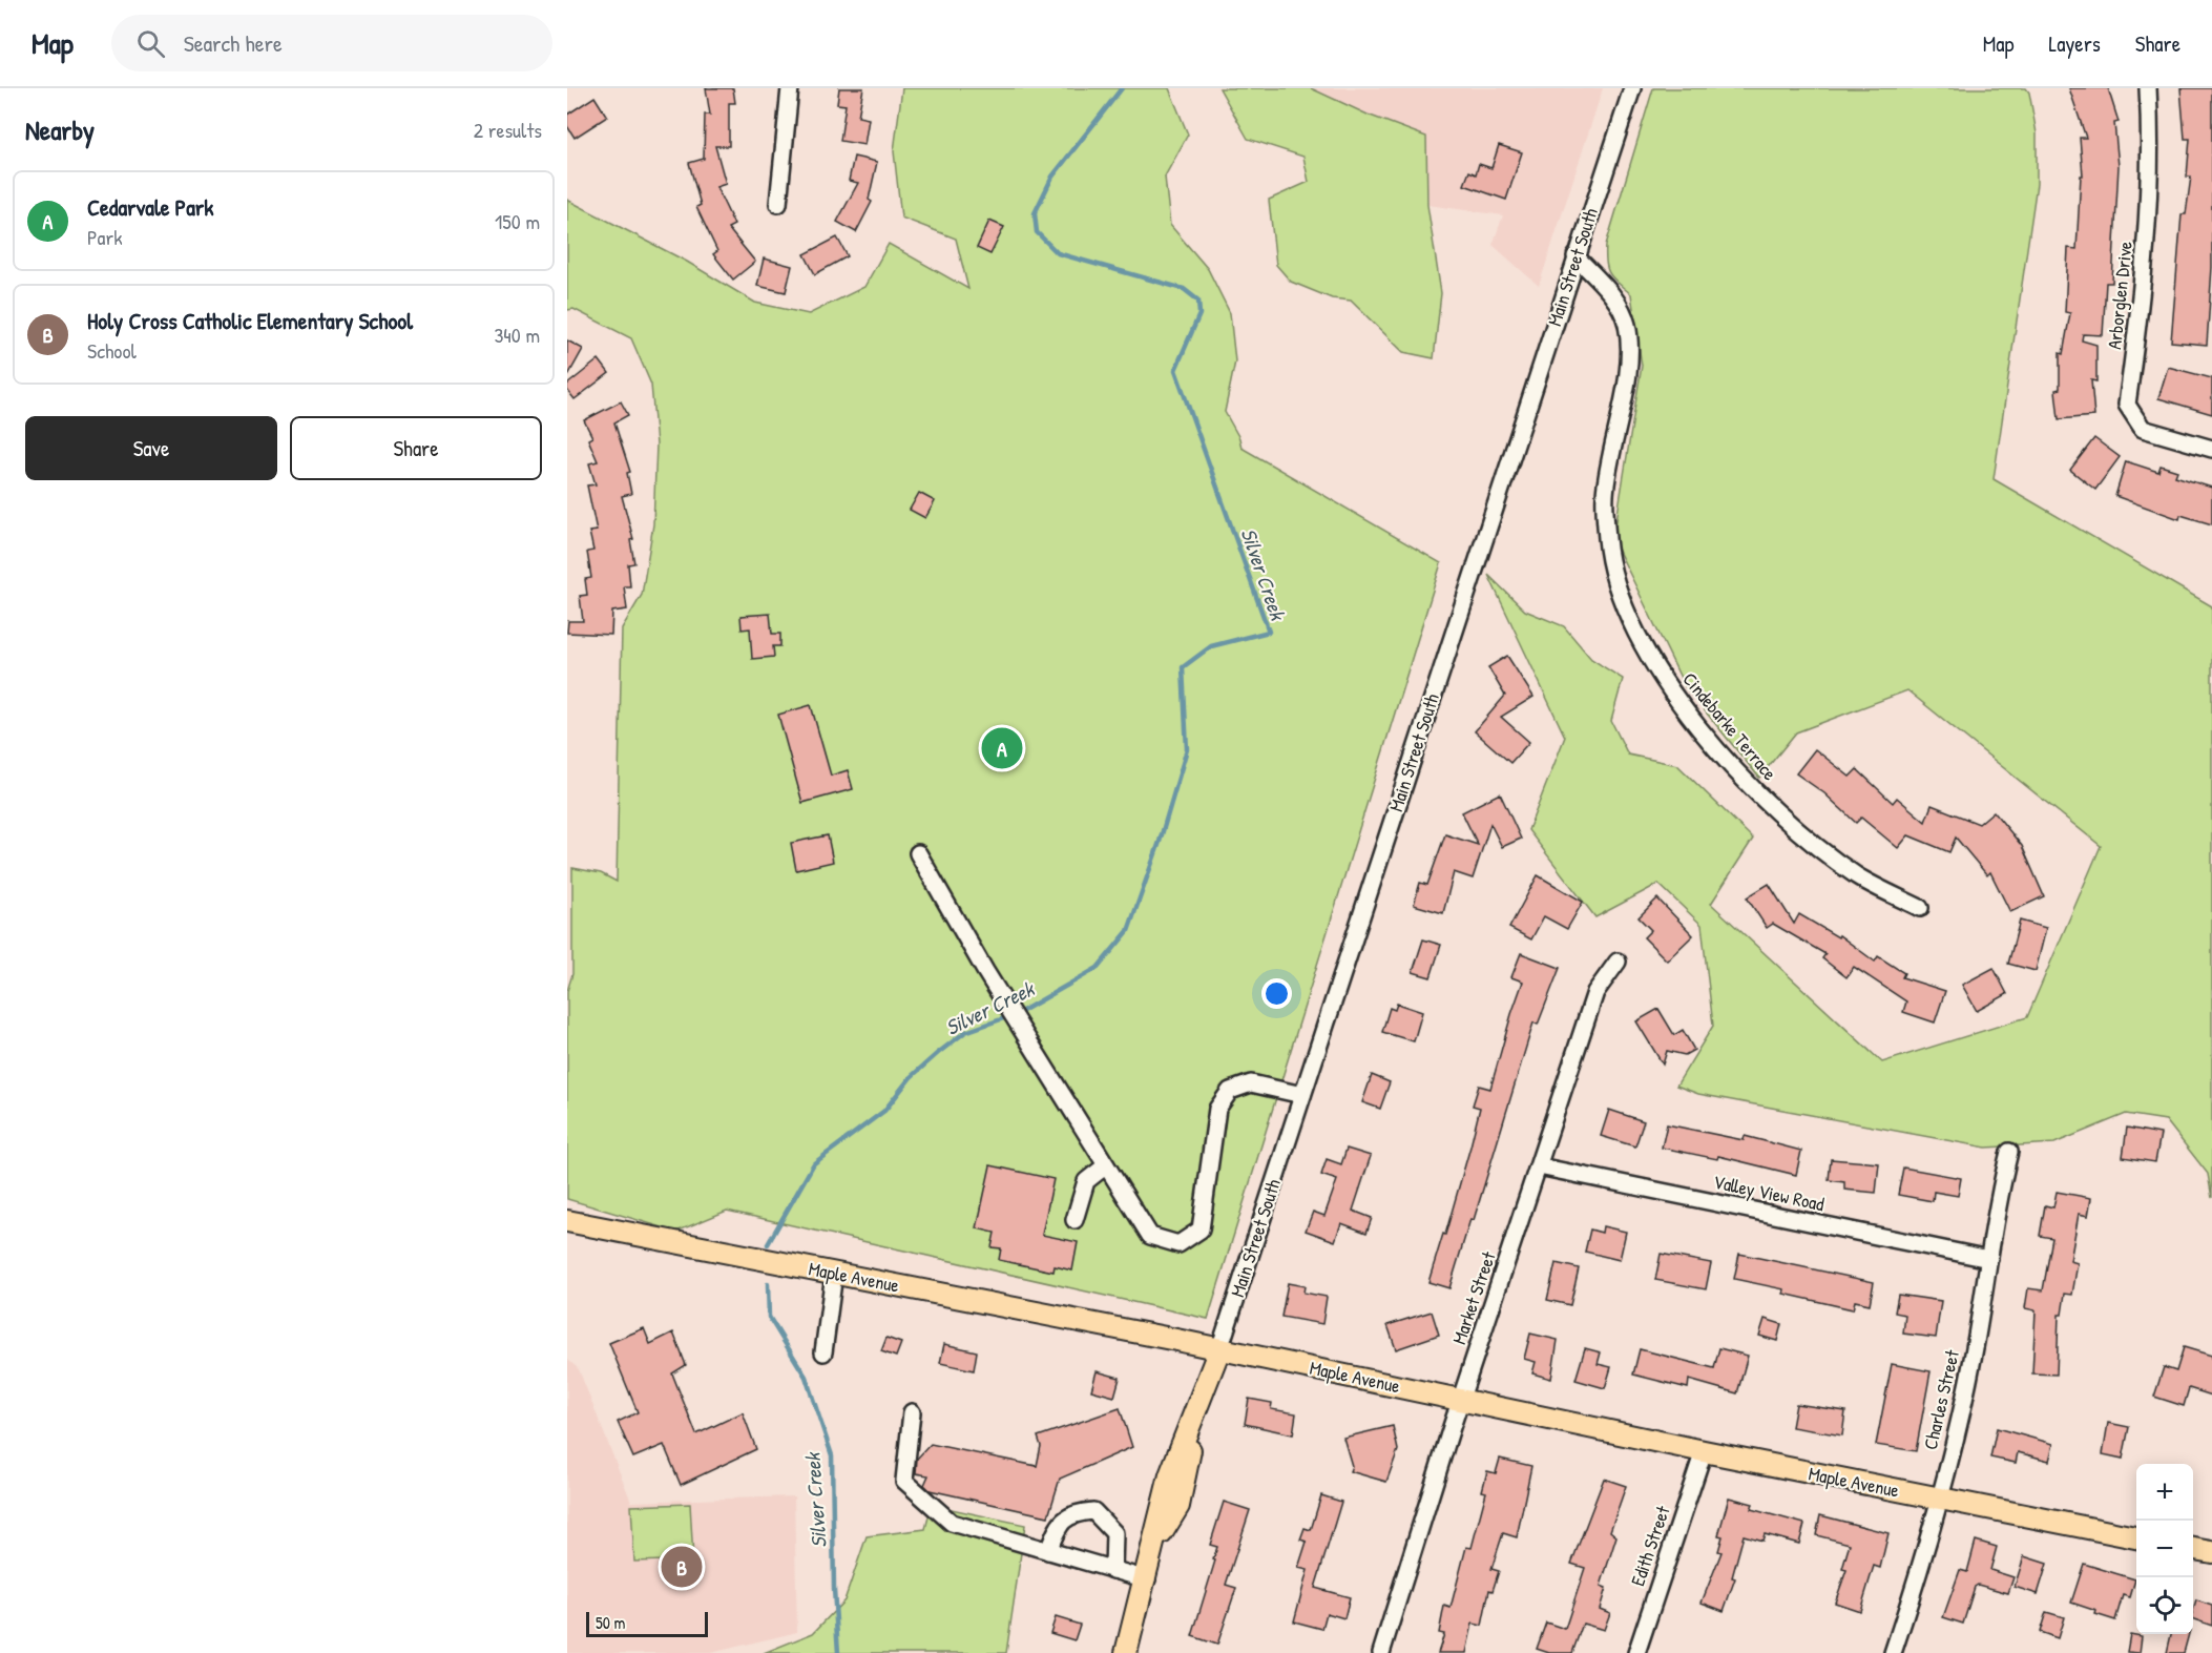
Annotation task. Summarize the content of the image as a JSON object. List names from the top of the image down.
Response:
{
  "streets": {
    "main road": ["Main Street South", "Maple Avenue"],
    "street": [
      "Arborglen Drive",
      "Cindebarke Terrace",
      "Valley View Road",
      "Market Street",
      "Charles Street",
      "Edith Street"
    ]
  },
  "crossings": [
    ["Main Street South", "Cindebarke Terrace"],
    ["Main Street South", "Maple Avenue"],
    ["Valley View Road", "Market Street"],
    ["Valley View Road", "Charles Street"],
    ["Maple Avenue", "Market Street"],
    ["Maple Avenue", "Charles Street"],
    ["Maple Avenue", "Edith Street"]
  ],
  "water": ["Silver Creek"],
  "scale_bar": "50 m",
  "page": {
    "header": "Map",
    "search": "Search here",
    "nav": ["Map", "Layers", "Share"],
    "heading": ["Nearby", "2 results"],
    "list": [
      {
        "mark": "A",
        "name": "Cedarvale Park",
        "note": "Park",
        "value": "150 m"
      },
      {
        "mark": "B",
        "name": "Holy Cross Catholic Elementary School",
        "note": "School",
        "value": "340 m"
      }
    ],
    "buttons": ["Save", "Share"],
    "pins": ["A", "B"],
    "map_buttons": ["+", "−"],
    "scale": "50 m"
  }
}
